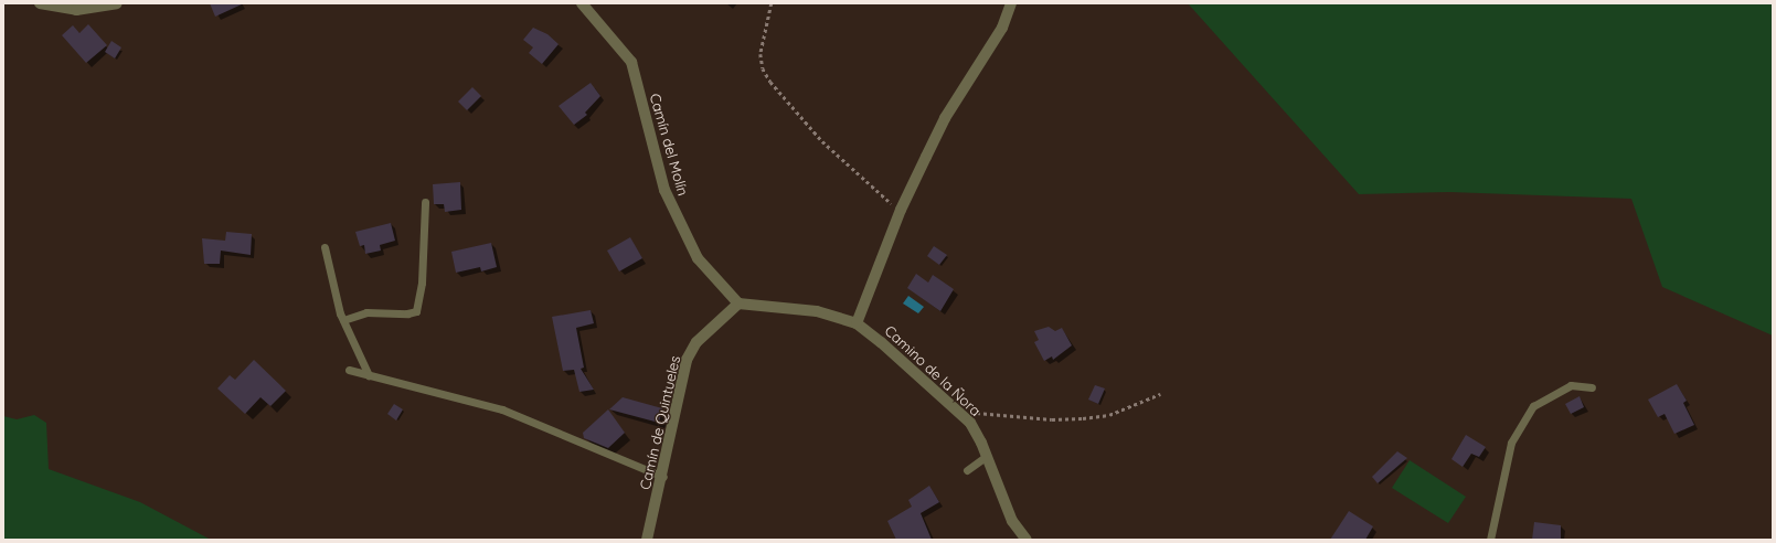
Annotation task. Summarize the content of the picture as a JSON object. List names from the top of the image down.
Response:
{
  "streets": {
    "street": ["Camín del Molín", "Camino de la Ñora", "Camín de Quintueles"]
  },
  "crossings": [
    ["Camín del Molín", "Camín de Quintueles"]
  ]
}
